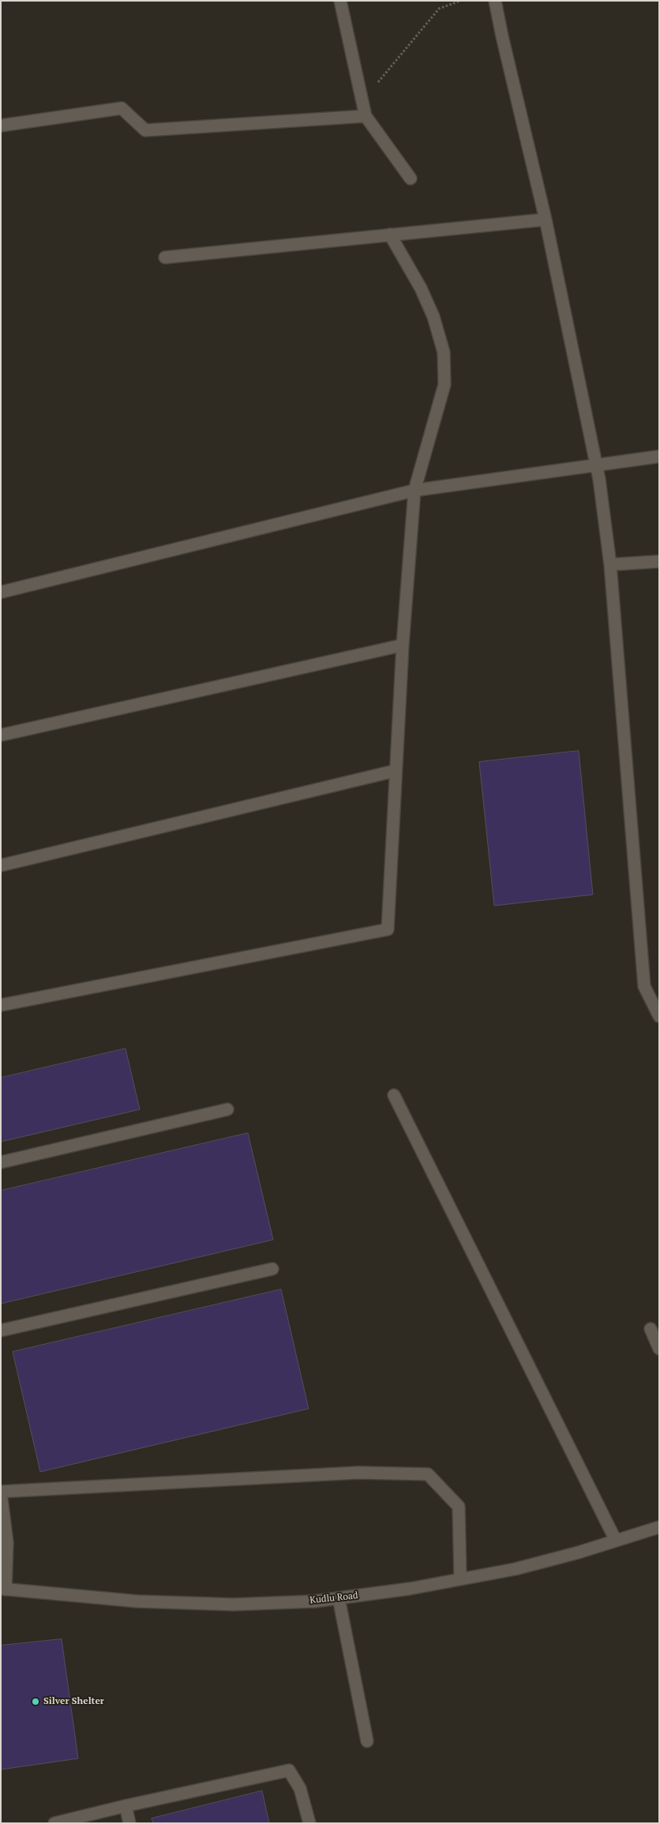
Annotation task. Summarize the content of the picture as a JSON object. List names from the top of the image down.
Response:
{
  "streets": {
    "street": ["Kudlu Road"]
  },
  "places": ["Silver Shelter"]
}
